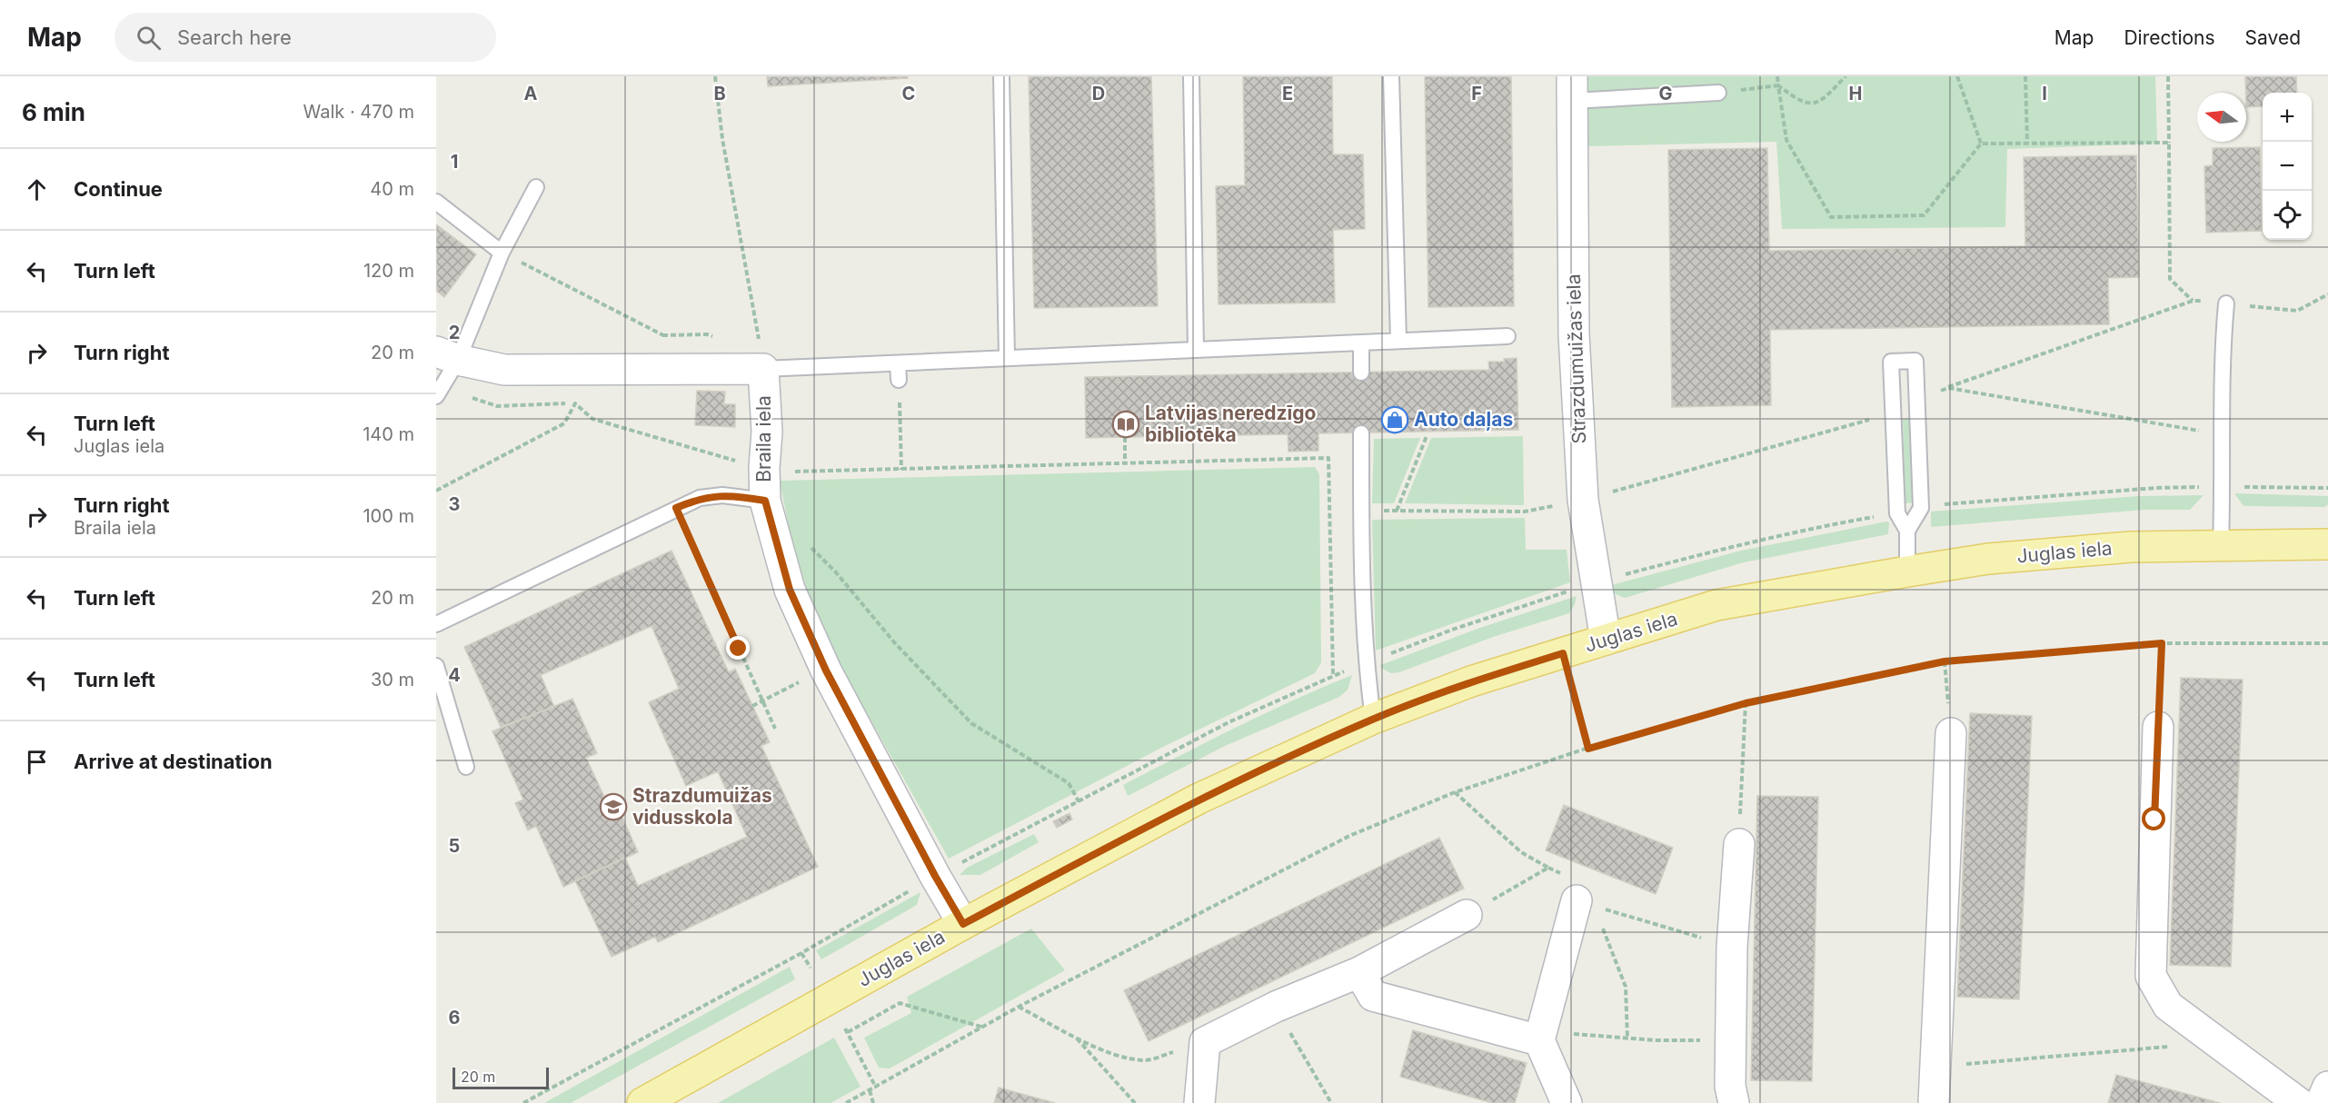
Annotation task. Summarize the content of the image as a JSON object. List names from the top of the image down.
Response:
{
  "streets": {
    "main road": ["Juglas iela"],
    "street": ["Strazdumuižas iela", "Braila iela"]
  },
  "crossings": [
    ["Strazdumuižas iela", "Juglas iela"],
    ["Braila iela", "Juglas iela"]
  ],
  "places": {
    "shop": ["Auto daļas"],
    "library": ["Latvijas neredzīgo bibliotēka"],
    "school or university": ["Strazdumuižas vidusskola"]
  },
  "scale_bar": "20 m",
  "north": "left",
  "page": {
    "header": "Map",
    "search": "Search here",
    "nav": ["Map", "Directions", "Saved"],
    "heading": ["6 min", "Walk · 470 m"],
    "map_buttons": ["+", "−"],
    "list": [
      ["Continue", "40 m"],
      ["Turn left", "120 m"],
      ["Turn right", "20 m"],
      ["Turn left", "Juglas iela", "140 m"],
      ["Turn right", "Braila iela", "100 m"],
      ["Turn left", "20 m"],
      ["Turn left", "30 m"],
      "Arrive at destination"
    ],
    "scale": "20 m"
  },
  "grid": {
    "columns": [
      "A",
      "B",
      "C",
      "D",
      "E",
      "F",
      "G",
      "H",
      "I"
    ],
    "rows": [
      "1",
      "2",
      "3",
      "4",
      "5",
      "6"
    ]
  }
}
